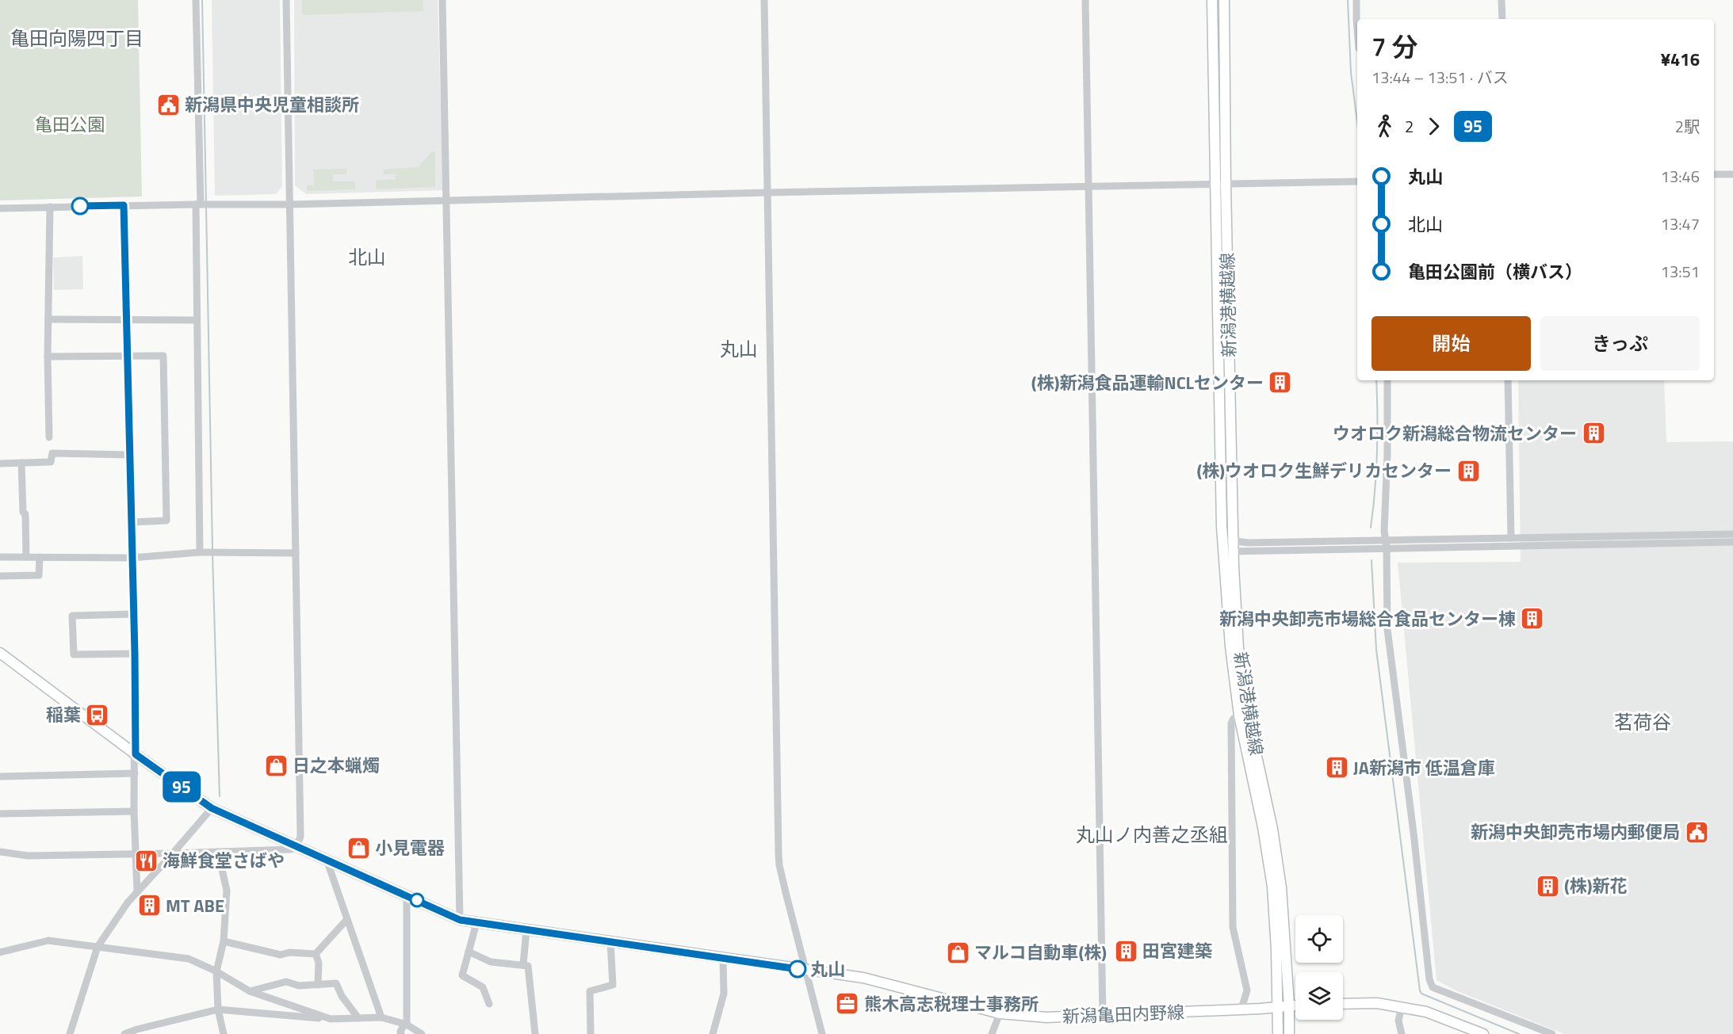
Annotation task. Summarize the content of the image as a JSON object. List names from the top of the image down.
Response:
{
  "streets": {
    "main road": ["新潟港横越線", "新潟亀田内野線"]
  },
  "crossings": [
    ["新潟港横越線", "新潟亀田内野線"]
  ],
  "districts": [
    "亀田向陽四丁目",
    "北山",
    "丸山",
    "茗荷谷",
    "丸山ノ内善之丞組"
  ],
  "parks": ["亀田公園"],
  "places": {
    "public building": ["新潟県中央児童相談所", "新潟中央卸売市場内郵便局"],
    "building": [
      "(株)新潟食品運輸NCLセンター",
      "ウオロク新潟総合物流センター",
      "(株)ウオロク生鮮デリカセンター",
      "新潟中央卸売市場総合食品センター棟",
      "JA新潟市 低温倉庫",
      "(株)新花",
      "MT ABE",
      "田宮建築"
    ],
    "bus stop": ["稲葉"],
    "shop": ["日之本蝋燭", "小見電器", "マルコ自動車(株)"],
    "restaurant": ["海鮮食堂さばや"],
    "other": ["丸山"],
    "office": ["熊木高志税理士事務所"]
  },
  "lines": ["bus line 95"],
  "page": {
    "on_map": "95",
    "heading": ["7 分", "13:44 – 13:51 · バス", "¥416"],
    "legs": ["2", "95", "2駅"],
    "list": [
      {
        "name": "丸山",
        "value": "13:46"
      },
      {
        "name": "北山",
        "value": "13:47"
      },
      {
        "name": "亀田公園前（横バス）",
        "value": "13:51"
      }
    ],
    "buttons": ["開始", "きっぷ"]
  }
}
